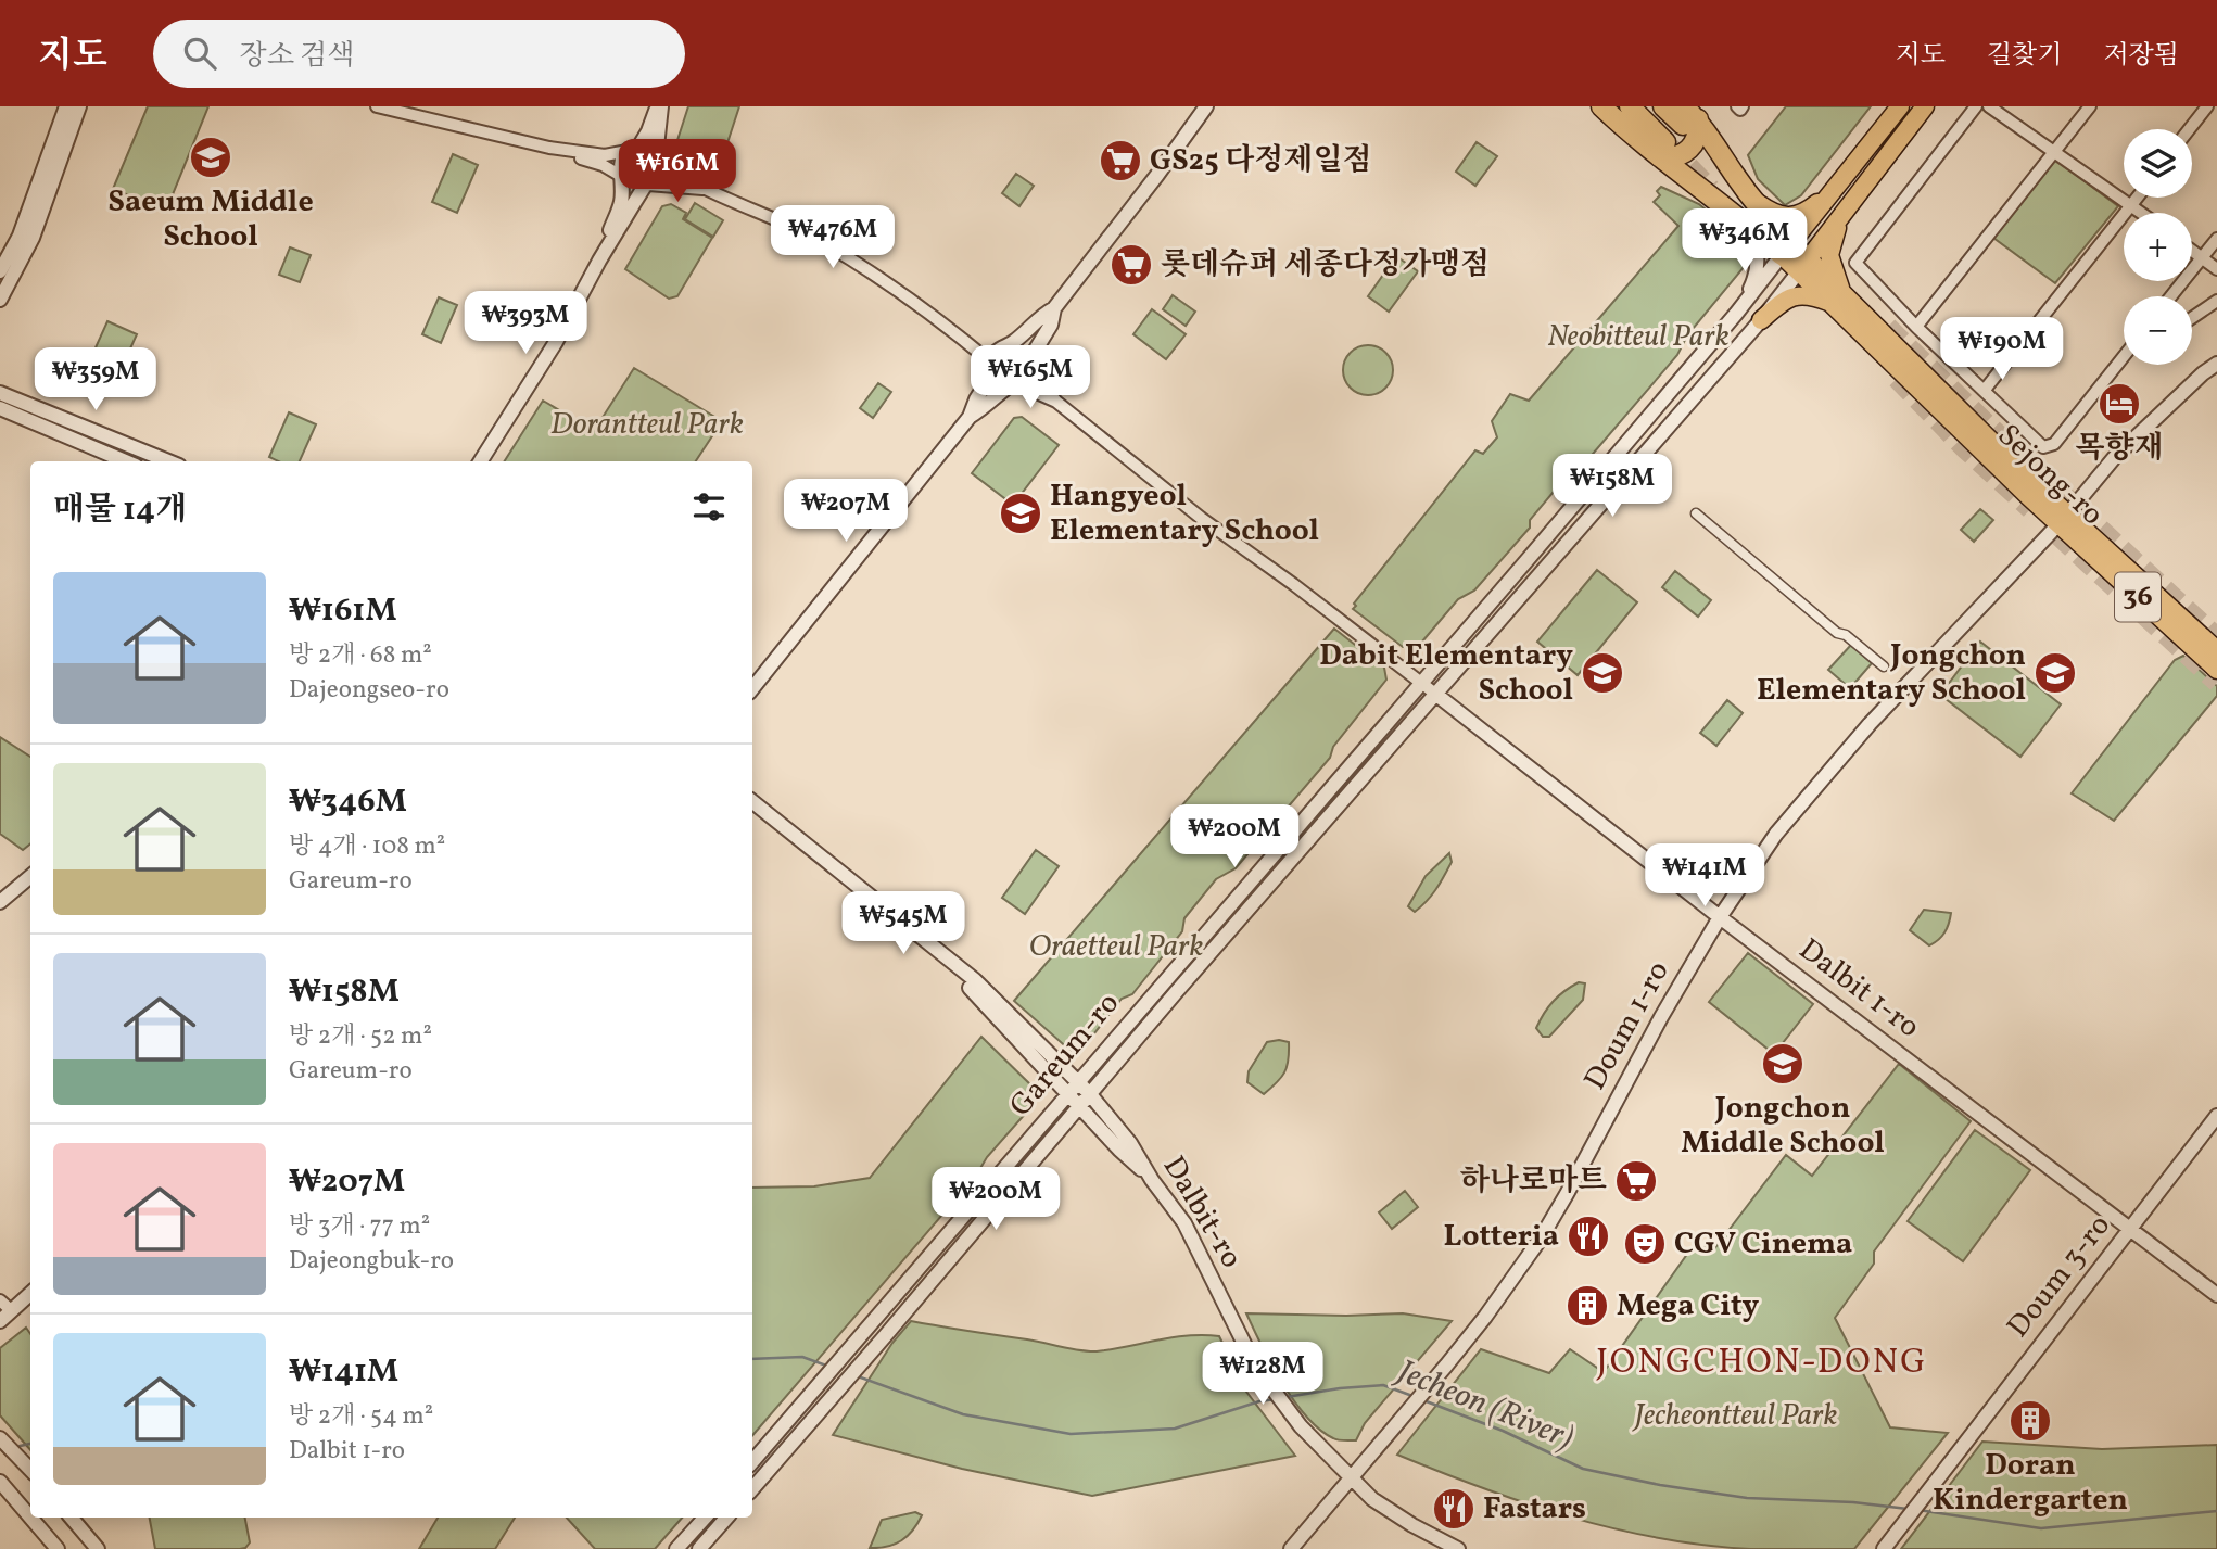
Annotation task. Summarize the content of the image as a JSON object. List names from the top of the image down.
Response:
{
  "streets": {
    "main road": ["Sejong-ro", "36"],
    "street": [
      "Dalbit 1-ro",
      "Doum 1-ro",
      "Gareum-ro",
      "Dalbit-ro",
      "Doum 3-ro"
    ]
  },
  "crossings": [
    ["Sejong-ro", "36"],
    ["Sejong-ro", "Doum 1-ro"],
    ["Sejong-ro", "Gareum-ro"],
    ["Dalbit 1-ro", "Doum 1-ro"],
    ["Dalbit 1-ro", "Gareum-ro"],
    ["Dalbit 1-ro", "Doum 3-ro"],
    ["Doum 1-ro", "Dalbit-ro"],
    ["Gareum-ro", "Dalbit-ro"]
  ],
  "districts": ["JONGCHON-DONG"],
  "water": ["Jecheon (River)"],
  "parks": [
    "Neobitteul Park",
    "Dorantteul Park",
    "Oraetteul Park",
    "Jecheontteul Park"
  ],
  "places": {
    "school or university": [
      "Saeum Middle School",
      "Hangyeol Elementary School",
      "Dabit Elementary School",
      "Jongchon Elementary School",
      "Jongchon Middle School"
    ],
    "supermarket": ["GS25 다정제일점", "롯데슈퍼 세종다정가맹점", "하나로마트"],
    "hotel": ["목향재"],
    "restaurant": ["Lotteria", "Fastars"],
    "theatre": ["CGV Cinema"],
    "building": ["Mega City", "Doran Kindergarten"]
  },
  "page": {
    "header": "지도",
    "search": "장소 검색",
    "nav": ["지도", "길찾기", "저장됨"],
    "map_buttons": ["+", "−"],
    "price": [
      "₩161M",
      "₩476M",
      "₩346M",
      "₩393M",
      "₩190M",
      "₩165M",
      "₩359M",
      "₩158M",
      "₩207M",
      "₩200M",
      "₩141M",
      "₩545M",
      "₩200M",
      "₩128M"
    ],
    "heading": "매물 14개",
    "list": [
      {
        "name": "₩161M",
        "note": "방 2개 · 68 m² · Dajeongseo-ro"
      },
      {
        "name": "₩346M",
        "note": "방 4개 · 108 m² · Gareum-ro"
      },
      {
        "name": "₩158M",
        "note": "방 2개 · 52 m² · Gareum-ro"
      },
      {
        "name": "₩207M",
        "note": "방 3개 · 77 m² · Dajeongbuk-ro"
      },
      {
        "name": "₩141M",
        "note": "방 2개 · 54 m² · Dalbit 1-ro"
      }
    ]
  }
}
